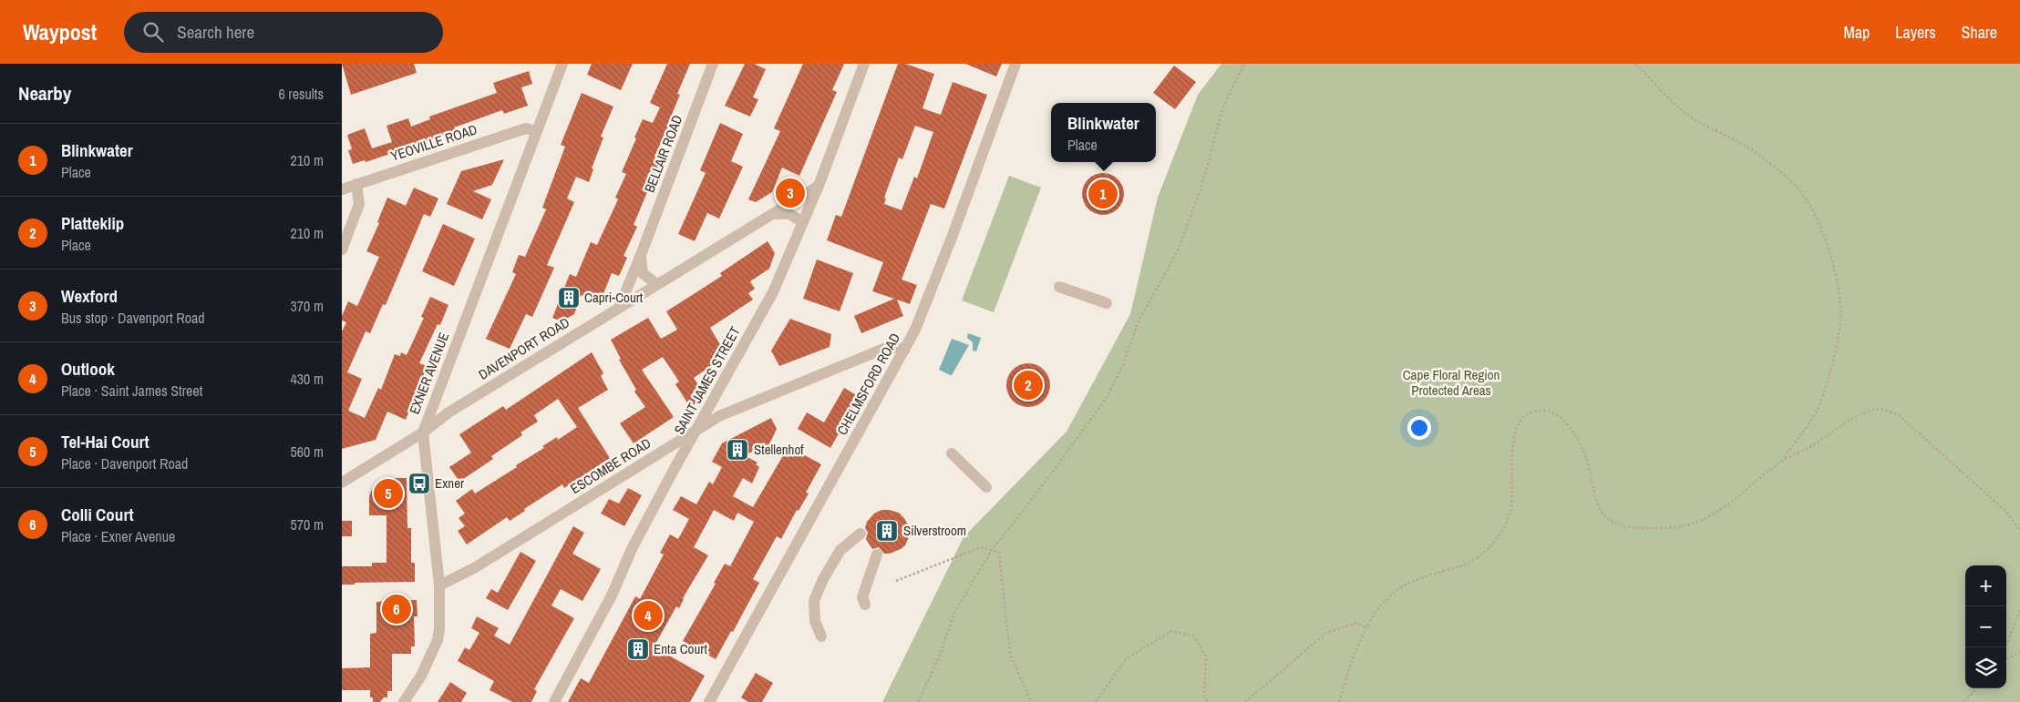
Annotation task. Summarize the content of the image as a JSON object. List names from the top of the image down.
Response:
{
  "streets": {
    "street": [
      "YEOVILLE ROAD",
      "BELLAIR ROAD",
      "DAVENPORT ROAD",
      "EXNER AVENUE",
      "SAINT JAMES STREET",
      "CHELMSFORD ROAD",
      "ESCOMBE ROAD"
    ]
  },
  "crossings": [
    ["YEOVILLE ROAD", "EXNER AVENUE"],
    ["BELLAIR ROAD", "DAVENPORT ROAD"],
    ["DAVENPORT ROAD", "EXNER AVENUE"],
    ["DAVENPORT ROAD", "SAINT JAMES STREET"],
    ["EXNER AVENUE", "ESCOMBE ROAD"],
    ["SAINT JAMES STREET", "ESCOMBE ROAD"],
    ["CHELMSFORD ROAD", "ESCOMBE ROAD"]
  ],
  "parks": ["Cape Floral Region Protected Areas"],
  "places": {
    "building": [
      "Capri-Court",
      "Stellenhof",
      "Silverstroom",
      "Enta Court"
    ],
    "bus stop": ["Exner"]
  },
  "page": {
    "header": "Waypost",
    "search": "Search here",
    "nav": ["Map", "Layers", "Share"],
    "heading": ["Nearby", "6 results"],
    "popup": ["Blinkwater", "Place"],
    "list": [
      {
        "mark": "1",
        "name": "Blinkwater",
        "note": "Place",
        "value": "210 m"
      },
      {
        "mark": "2",
        "name": "Platteklip",
        "note": "Place",
        "value": "210 m"
      },
      {
        "mark": "3",
        "name": "Wexford",
        "note": "Bus stop · Davenport Road",
        "value": "370 m"
      },
      {
        "mark": "4",
        "name": "Outlook",
        "note": "Place · Saint James Street",
        "value": "430 m"
      },
      {
        "mark": "5",
        "name": "Tel-Hai Court",
        "note": "Place · Davenport Road",
        "value": "560 m"
      },
      {
        "mark": "6",
        "name": "Colli Court",
        "note": "Place · Exner Avenue",
        "value": "570 m"
      }
    ],
    "pins": [
      "3",
      "1",
      "2",
      "5",
      "6",
      "4"
    ],
    "map_buttons": ["+", "−"]
  }
}
